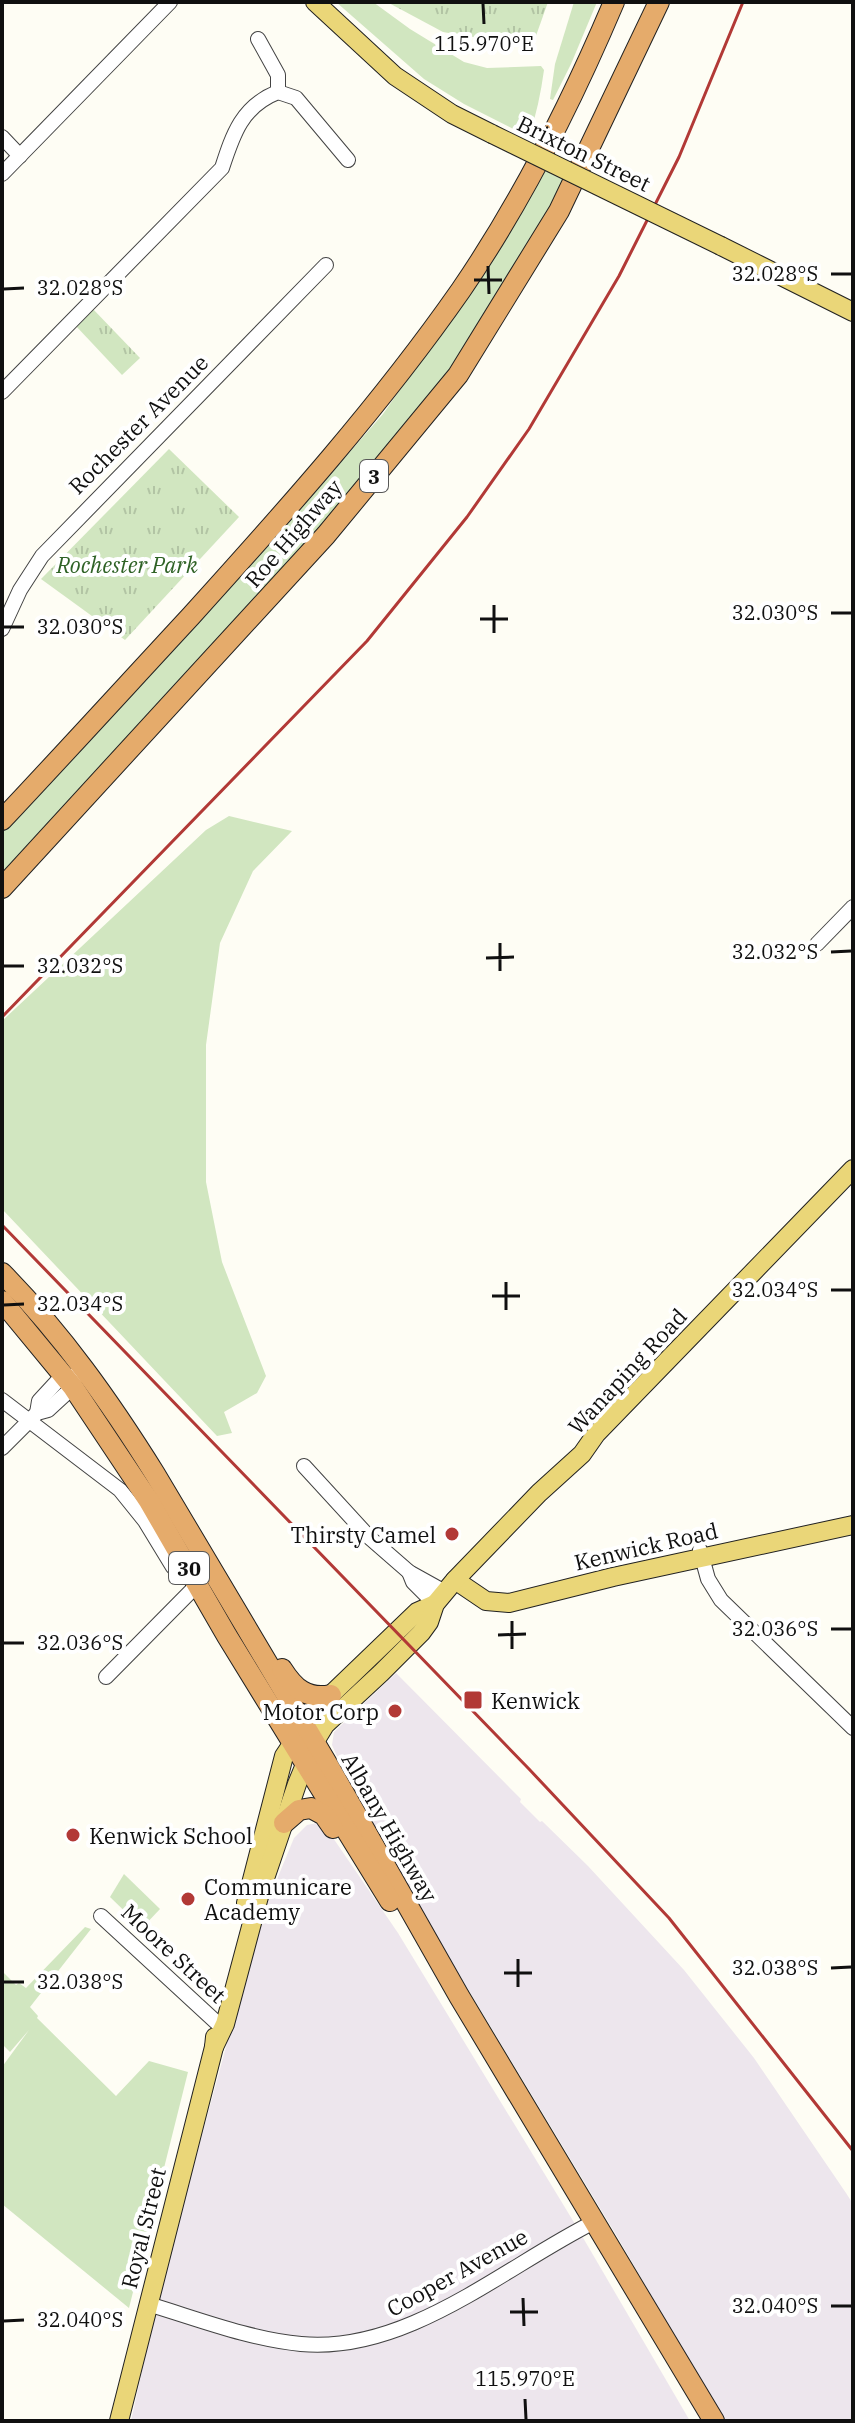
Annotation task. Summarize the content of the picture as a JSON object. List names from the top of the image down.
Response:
{
  "streets": {
    "highway": [
      "3",
      "Roe Highway",
      "30",
      "Albany Highway"
    ],
    "main road": [
      "Brixton Street",
      "Wanaping Road",
      "Kenwick Road",
      "Royal Street"
    ],
    "street": ["Rochester Avenue", "Moore Street", "Cooper Avenue"]
  },
  "crossings": [
    ["Wanaping Road", "Kenwick Road"],
    ["Wanaping Road", "Albany Highway"],
    ["Wanaping Road", "Royal Street"],
    ["Albany Highway", "Royal Street"],
    ["Albany Highway", "Cooper Avenue"],
    ["Moore Street", "Royal Street"],
    ["Royal Street", "Cooper Avenue"]
  ],
  "parks": ["Rochester Park"],
  "places": {
    "other": [
      "Thirsty Camel",
      "Motor Corp",
      "Kenwick School",
      "Communicare Academy"
    ],
    "transit": ["Kenwick"]
  },
  "coordinates": [
    "115.970°E",
    "32.028°S",
    "32.030°S",
    "32.032°S",
    "32.034°S",
    "32.036°S",
    "32.038°S",
    "32.040°S"
  ]
}
